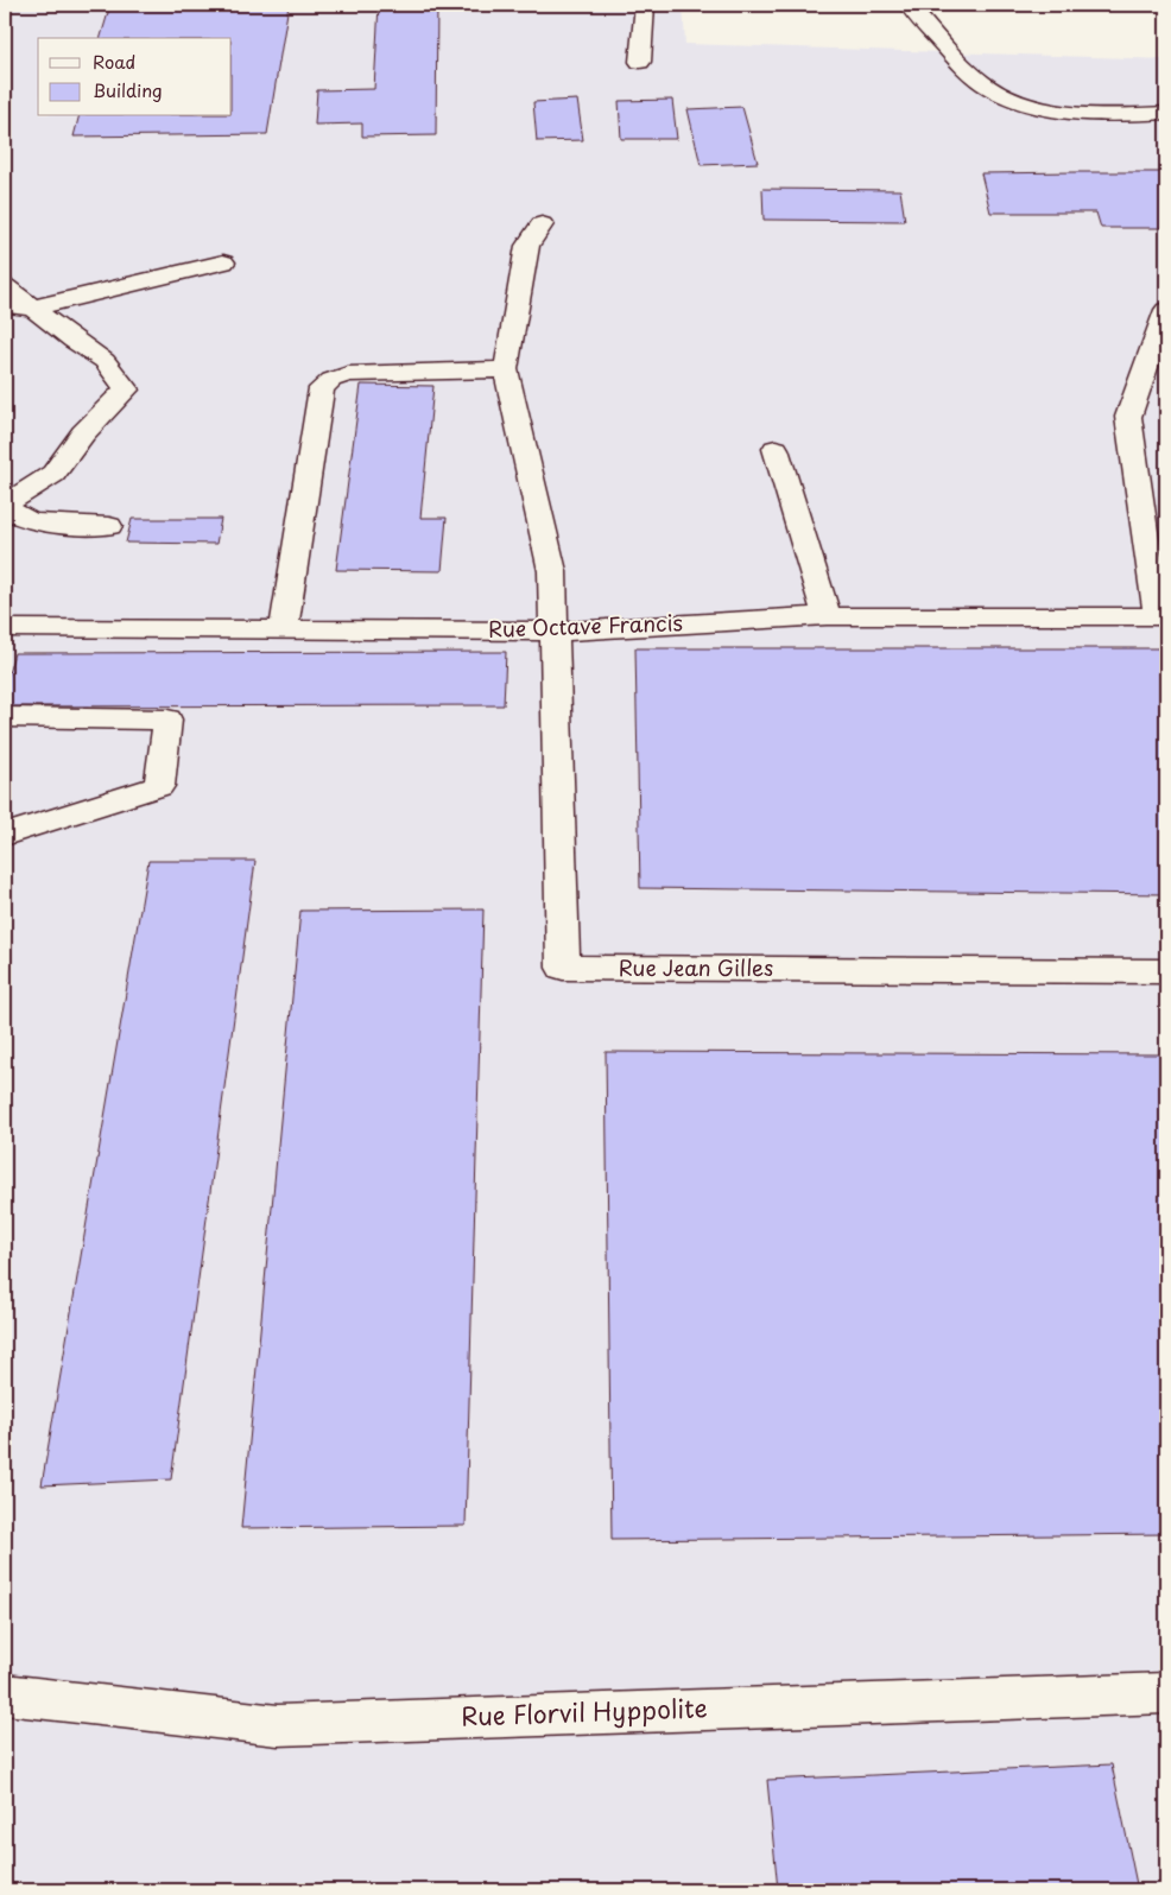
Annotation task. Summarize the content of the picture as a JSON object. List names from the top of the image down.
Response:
{
  "streets": {
    "street": ["Rue Octave Francis", "Rue Jean Gilles", "Rue Florvil Hyppolite"]
  },
  "crossings": [
    ["Rue Octave Francis", "Rue Jean Gilles"]
  ],
  "legend": ["Road", "Building"]
}
